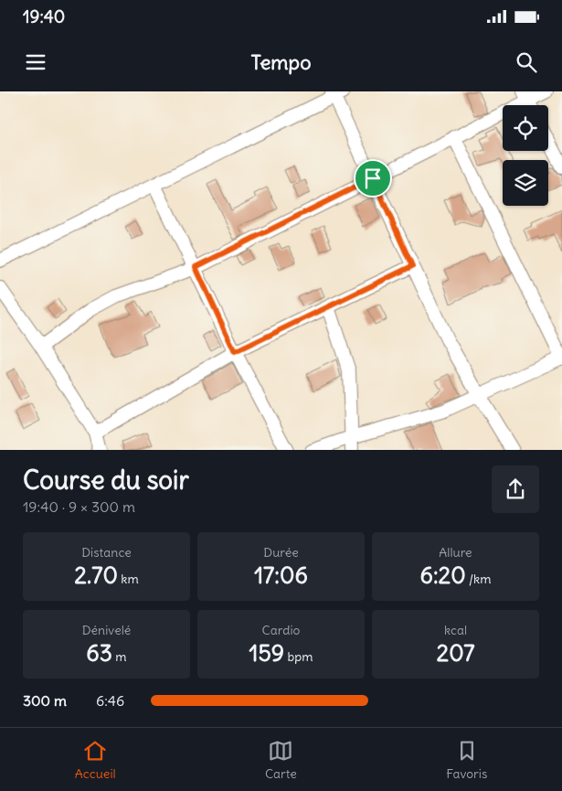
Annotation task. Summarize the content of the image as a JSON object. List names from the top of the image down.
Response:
{
  "page": {
    "status": "19:40",
    "header": "Tempo",
    "heading": ["Course du soir", "19:40 · 9 × 300 m"],
    "stats": [
      ["Distance", "2.70 km"],
      ["Durée", "17:06"],
      ["Allure", "6:20 /km"],
      ["Dénivelé", "63 m"],
      ["Cardio", "159 bpm"],
      ["kcal", "207"]
    ],
    "list": [
      {
        "name": "300 m",
        "note": "6:46"
      }
    ],
    "tabs": ["Accueil", "Carte", "Favoris"]
  }
}
